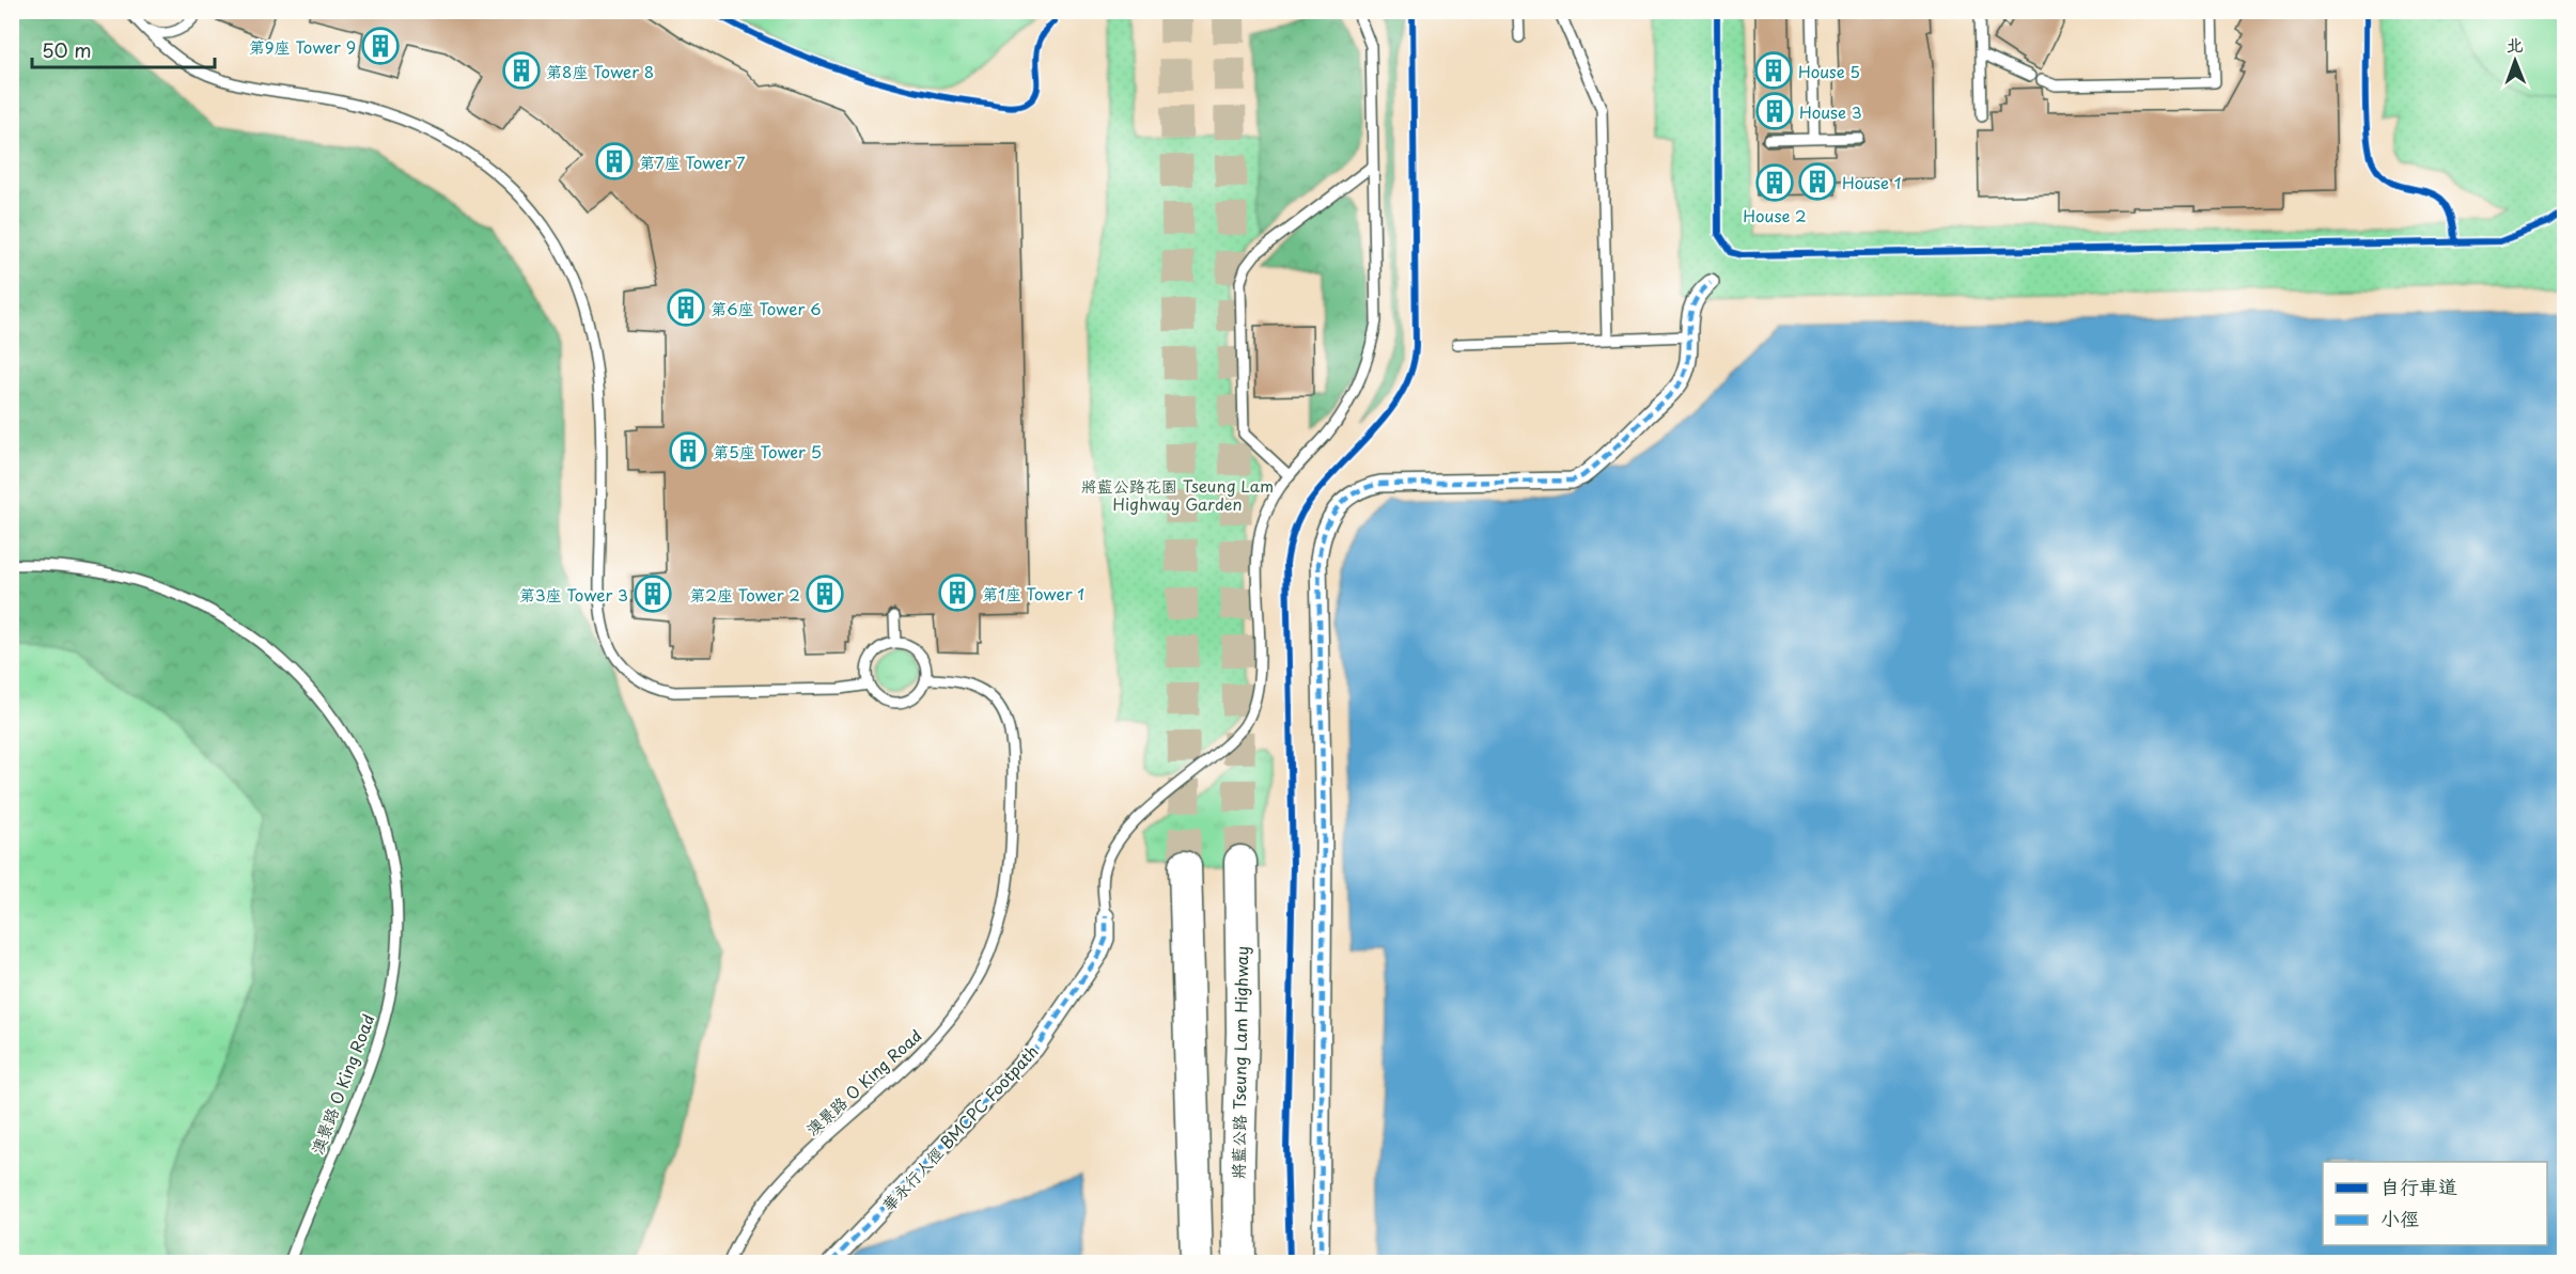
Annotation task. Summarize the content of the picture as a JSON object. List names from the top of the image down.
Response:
{
  "streets": {
    "main road": ["將藍公路 Tseung Lam Highway"],
    "street": ["華永行人徑 BMCPC Footpath"],
    "lane": ["澳景路 O King Road"]
  },
  "parks": ["將藍公路花園 Tseung Lam Highway Garden"],
  "places": {
    "building": [
      "第9座 Tower 9",
      "第8座 Tower 8",
      "House 5",
      "House 3",
      "第7座 Tower 7",
      "House 1",
      "House 2",
      "第6座 Tower 6",
      "第5座 Tower 5",
      "第1座 Tower 1",
      "第3座 Tower 3",
      "第2座 Tower 2"
    ]
  },
  "legend": ["自行車道", "小徑"],
  "scale_bar": "50 m",
  "north": "top"
}
